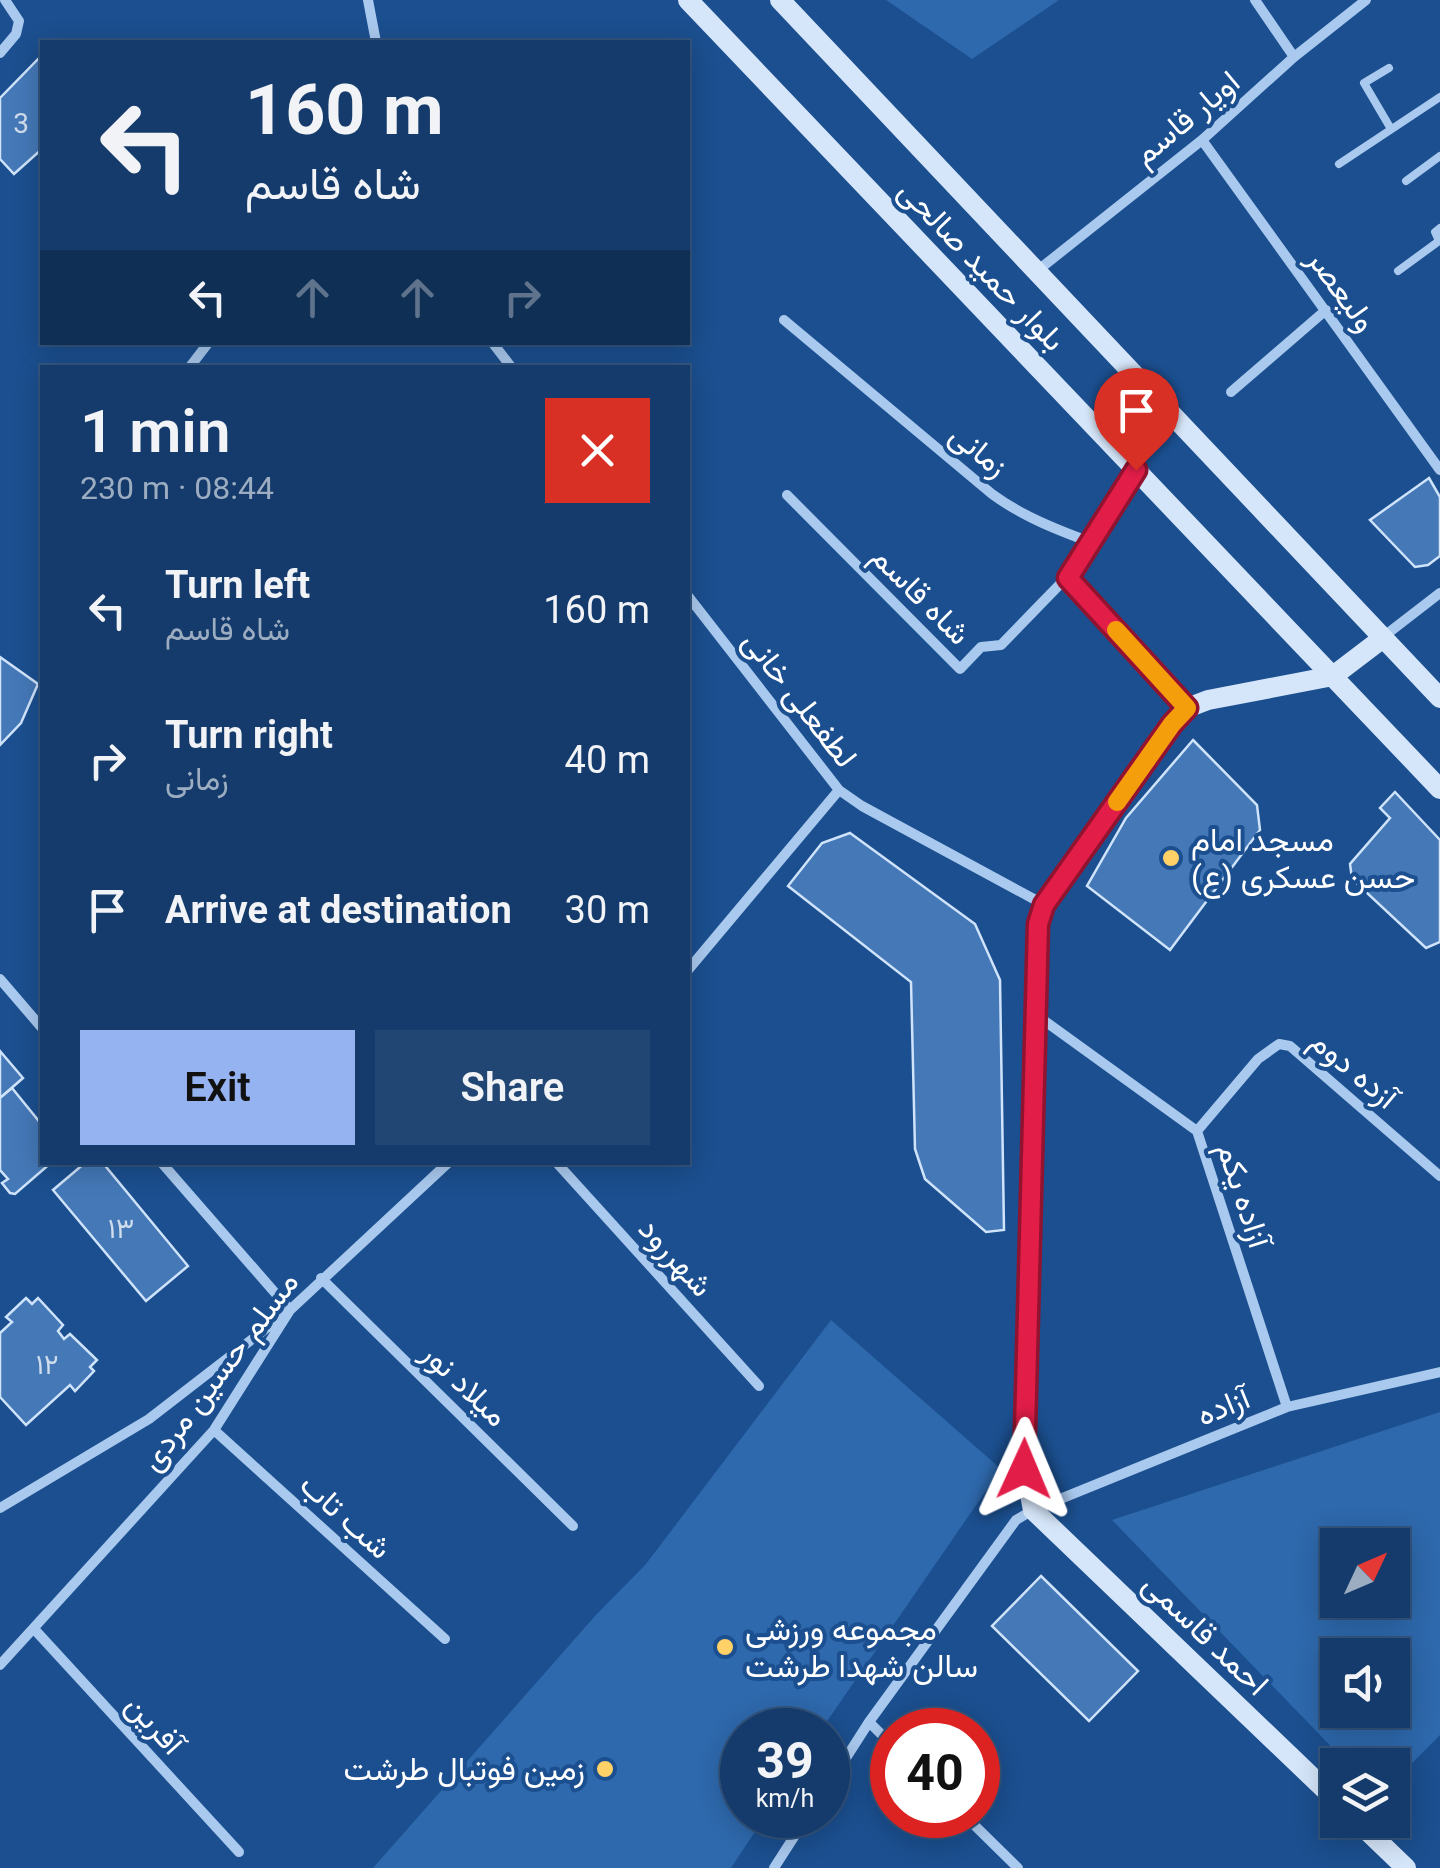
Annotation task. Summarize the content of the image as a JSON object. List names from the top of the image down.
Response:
{
  "streets": {
    "main road": ["بلوار حمید صالحی", "احمد قاسمی"],
    "street": [
      "اویار قاسم",
      "ولیعصر",
      "زمانی",
      "شاه قاسم",
      "لطفعلی خانی",
      "آزده دوم",
      "آزاده یکم",
      "شهررود",
      "مسلم حسین مردی",
      "میلاد نور",
      "آزاده",
      "شب تاب",
      "آفرین"
    ]
  },
  "crossings": [
    ["اویار قاسم", "بلوار حمید صالحی"],
    ["اویار قاسم", "ولیعصر"],
    ["زمانی", "شاه قاسم"],
    ["آزده دوم", "آزاده یکم"],
    ["آزاده یکم", "آزاده"],
    ["مسلم حسین مردی", "میلاد نور"],
    ["مسلم حسین مردی", "شب تاب"],
    ["مسلم حسین مردی", "آفرین"],
    ["آزاده", "احمد قاسمی"]
  ],
  "places": ["مسجد امام حسن عسکری (ع)", "مجموعه ورزشی سالن شهدا طرشت", "زمین فوتبال طرشت"],
  "house_numbers": ["3", "۱۳", "۱۲"],
  "north": "top right",
  "page": {
    "turn": ["160 m", "شاه قاسم"],
    "heading": ["1 min", "230 m · 08:44"],
    "list": [
      {
        "name": "Turn left",
        "note": "شاه قاسم",
        "value": "160 m"
      },
      {
        "name": "Turn right",
        "note": "زمانی",
        "value": "40 m"
      },
      {
        "name": "Arrive at destination",
        "value": "30 m"
      }
    ],
    "buttons": ["Exit", "Share"],
    "speed": "39 km/h",
    "limit": "40"
  }
}
